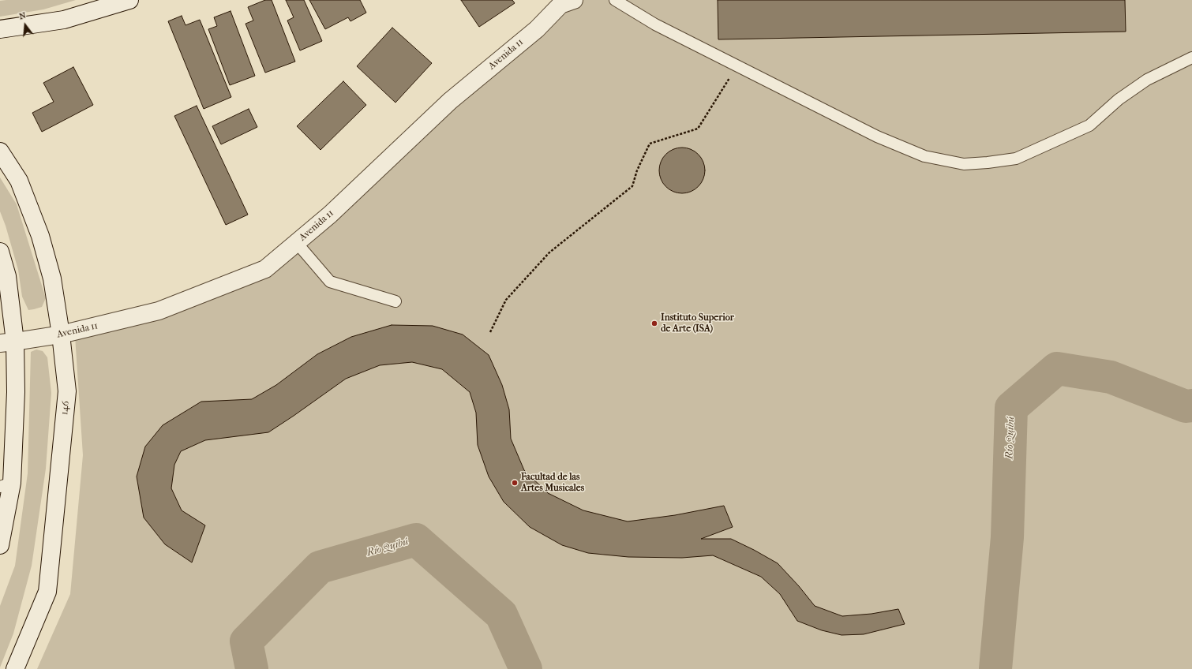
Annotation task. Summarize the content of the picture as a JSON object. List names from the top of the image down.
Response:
{
  "streets": {
    "main road": ["Avenida 11", "146"]
  },
  "crossings": [
    ["Avenida 11", "146"]
  ],
  "water": ["Río Quibú"],
  "places": ["Instituto Superior de Arte (ISA)", "Facultad de las Artes Musicales"],
  "north": "top"
}
